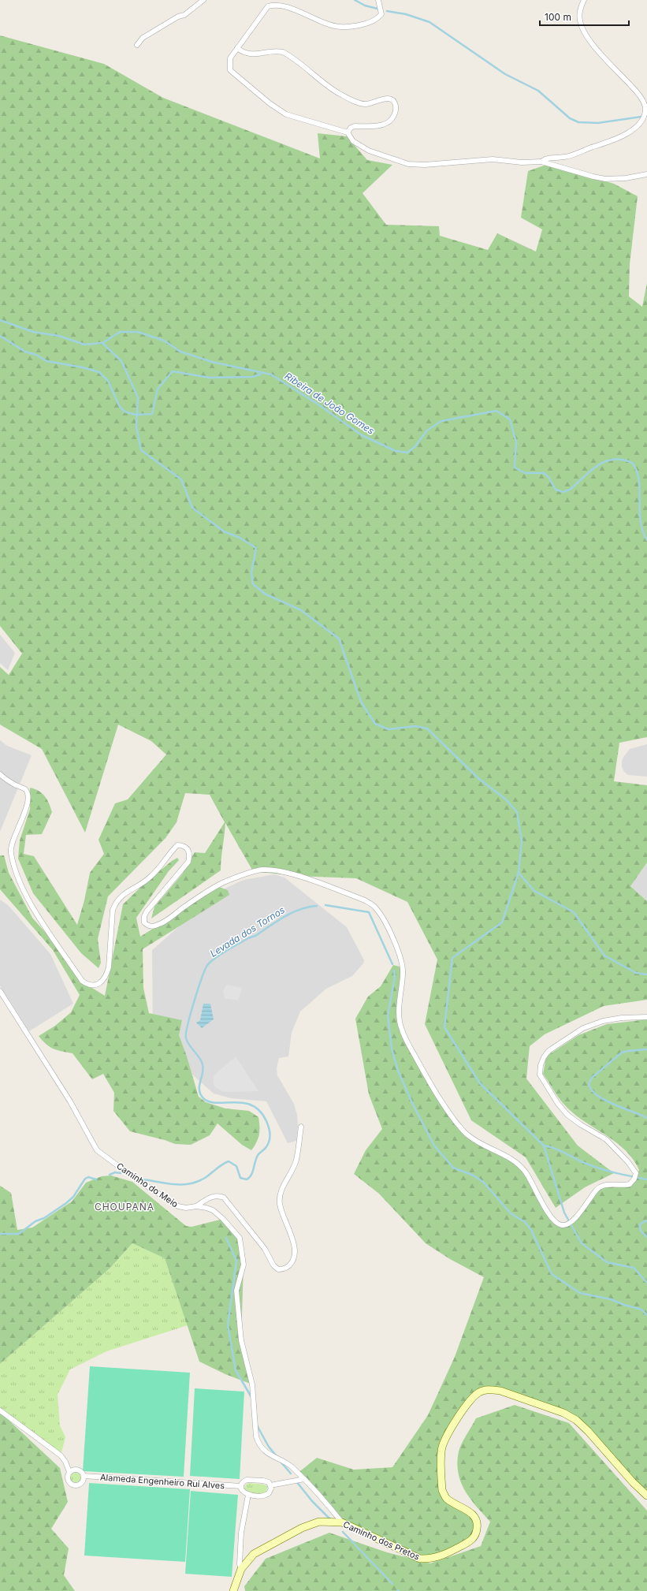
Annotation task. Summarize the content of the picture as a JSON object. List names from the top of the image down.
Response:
{
  "streets": {
    "main road": ["Caminho dos Pretos"],
    "street": ["Caminho do Meio", "Alameda Engenheiro Rui Alves"]
  },
  "crossings": [
    ["Caminho do Meio", "Caminho dos Pretos"]
  ],
  "districts": ["CHOUPANA"],
  "water": ["Ribeira de João Gomes", "Levada dos Tornos"],
  "scale_bar": "100 m"
}
